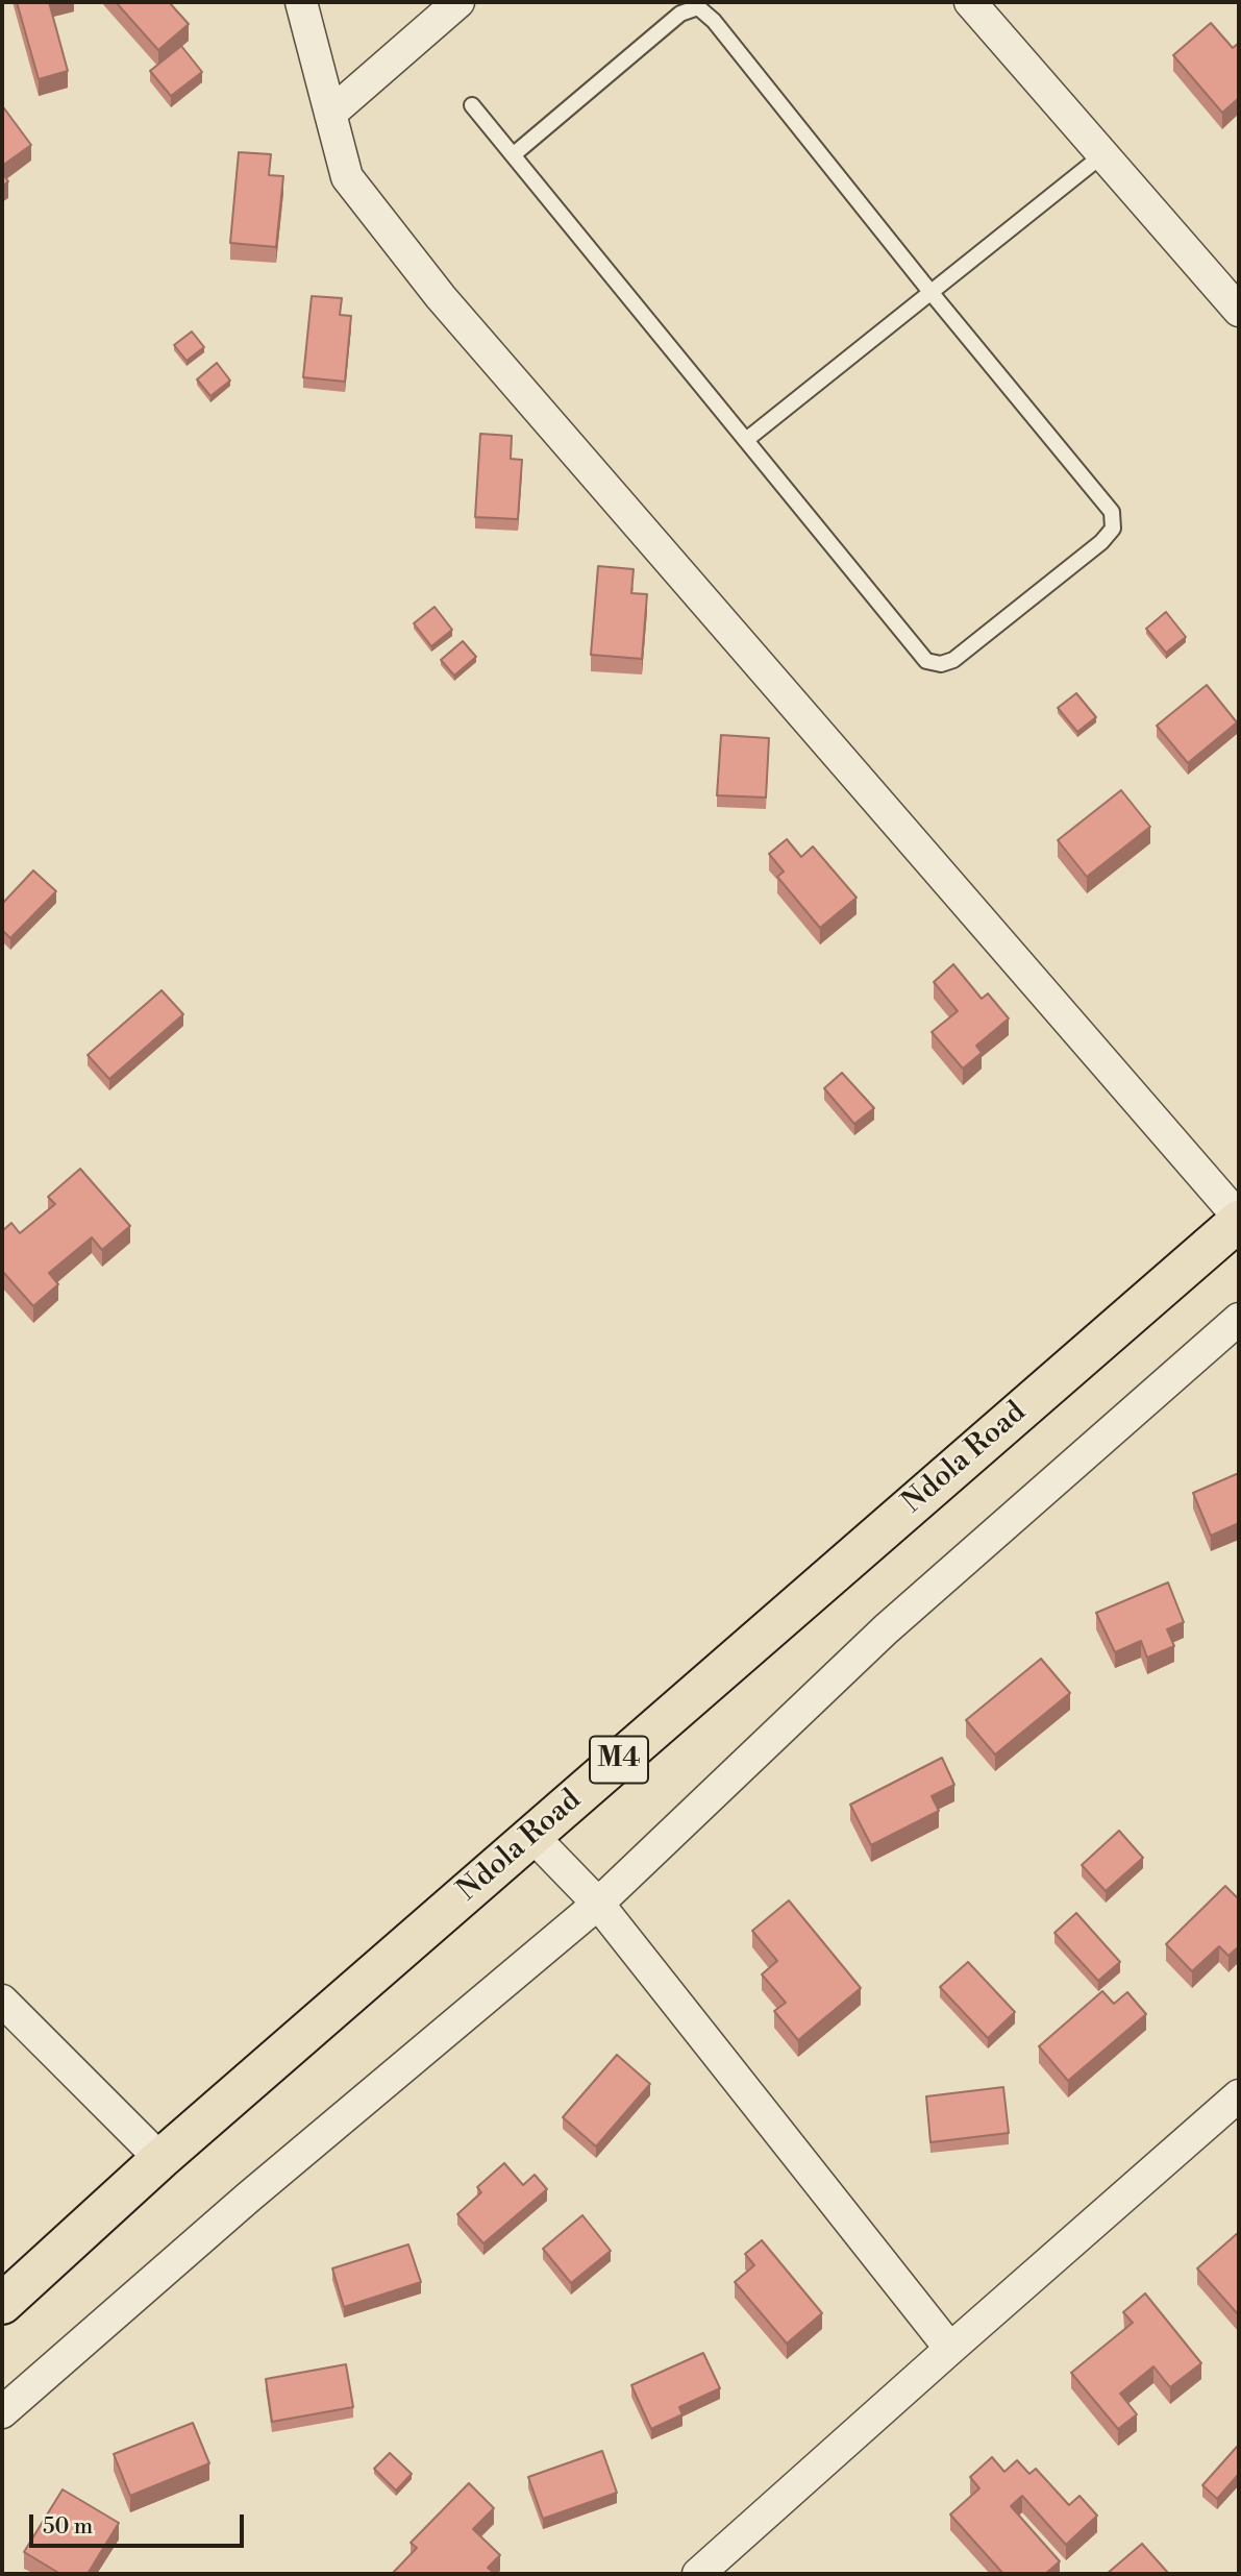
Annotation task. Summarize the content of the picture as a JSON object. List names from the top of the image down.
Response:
{
  "streets": {
    "main road": ["Ndola Road", "M4"]
  },
  "scale_bar": "50 m"
}
